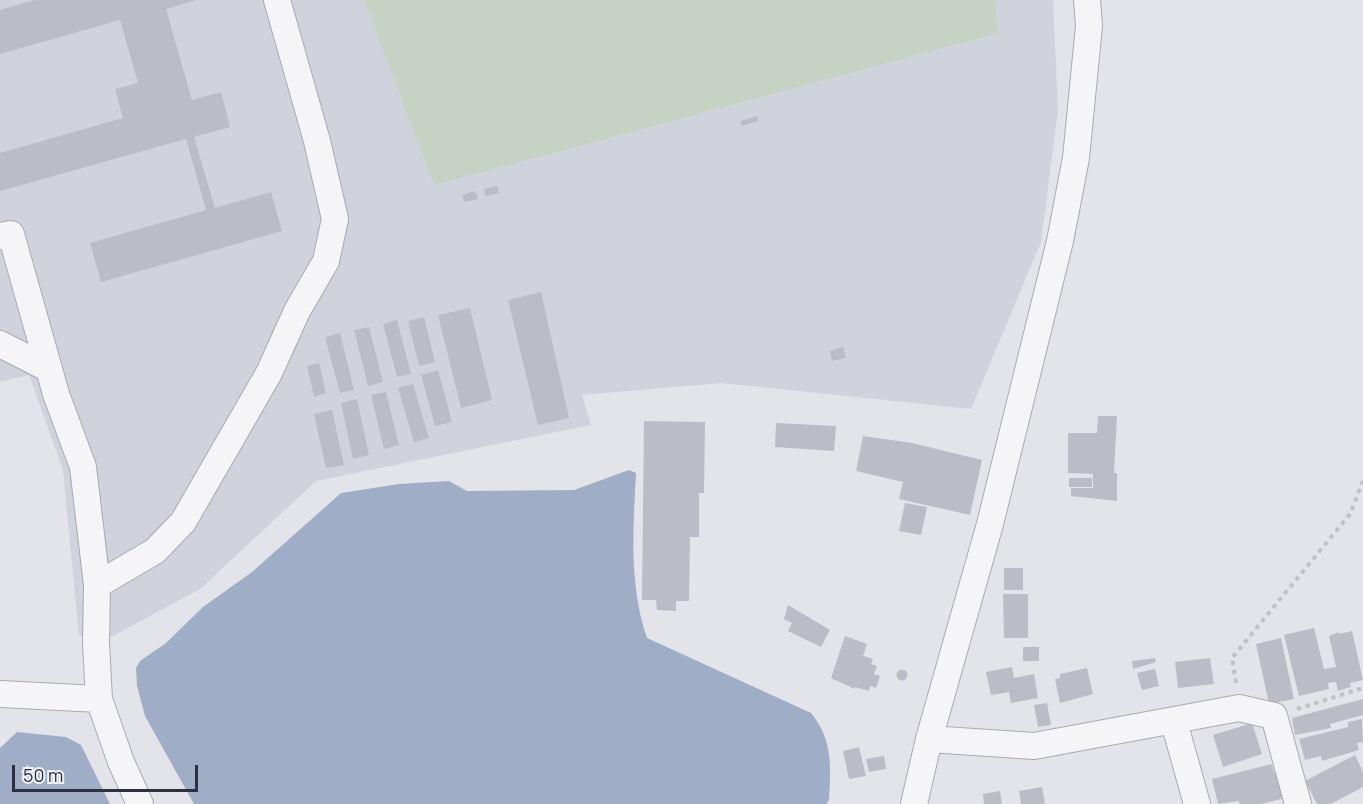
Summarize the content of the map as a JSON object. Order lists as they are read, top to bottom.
{
  "scale_bar": "50 m"
}
